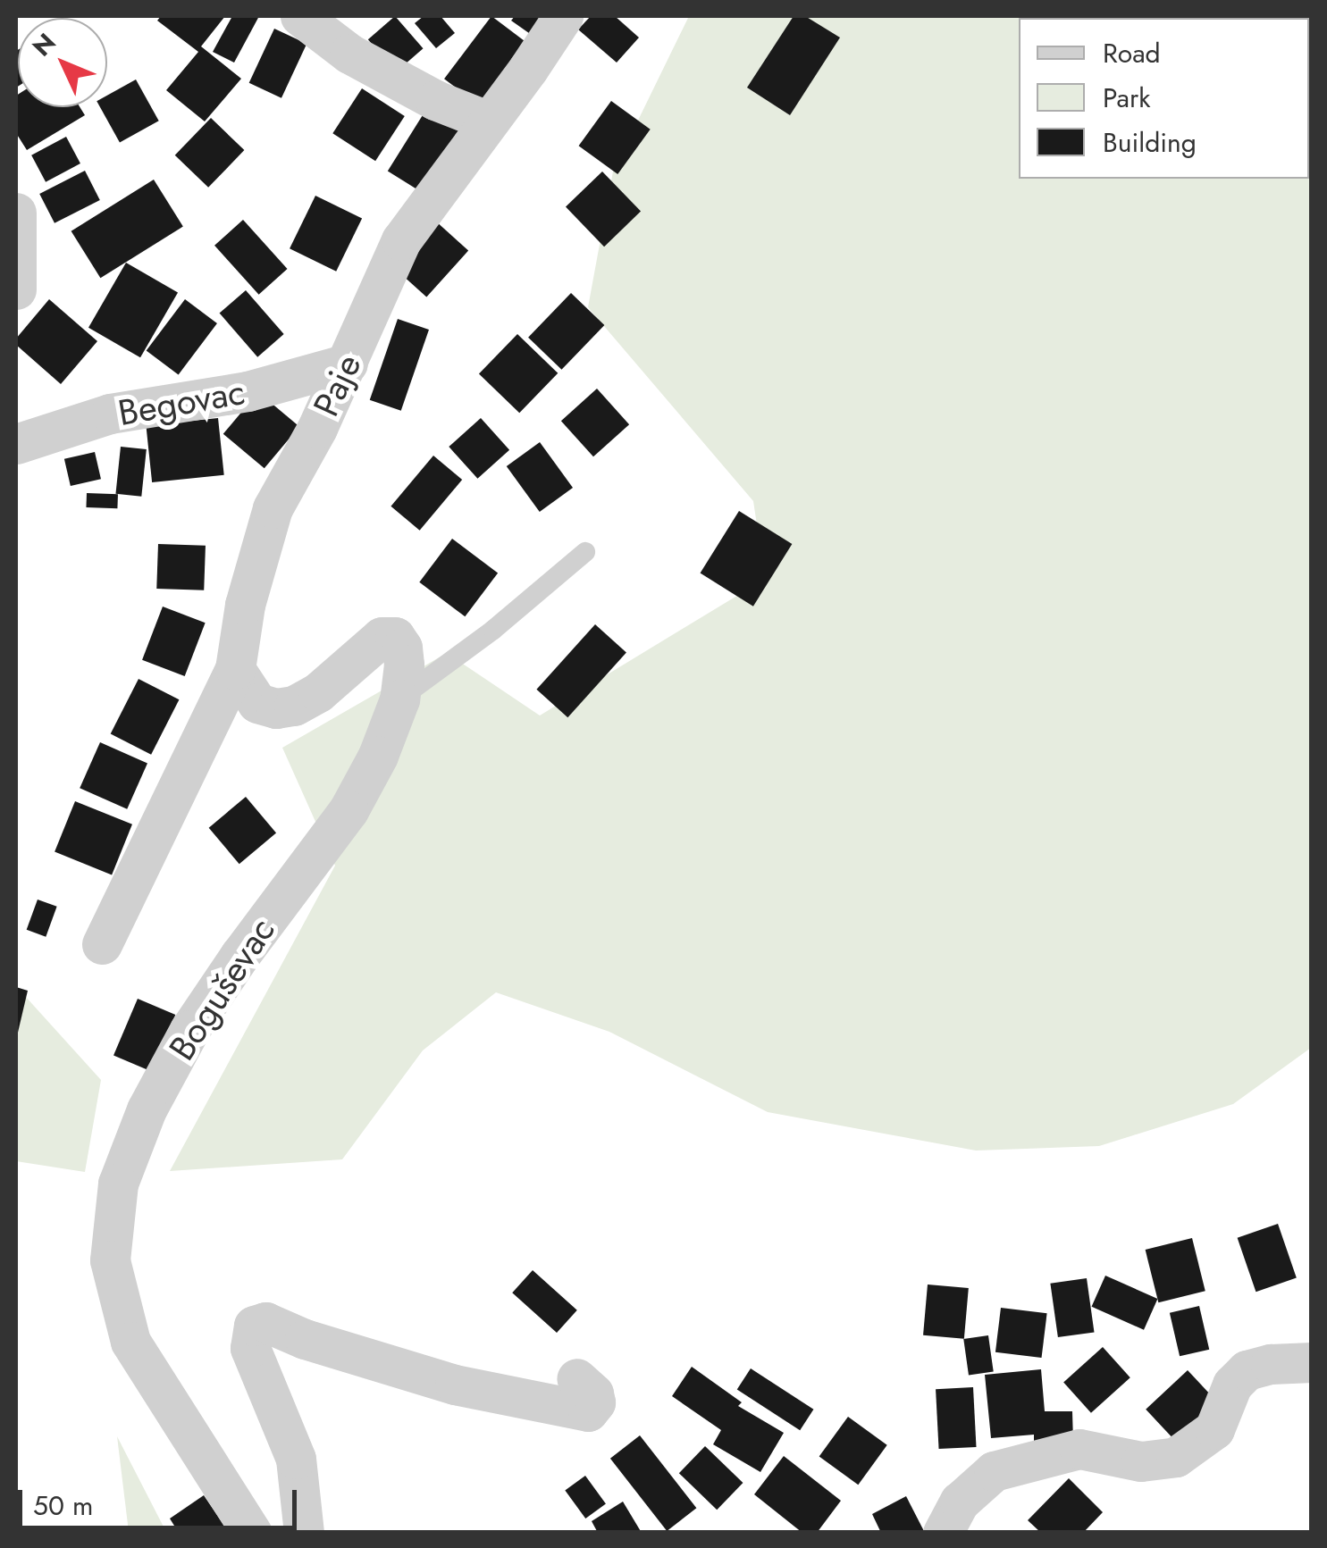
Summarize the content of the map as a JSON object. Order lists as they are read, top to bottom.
{
  "streets": {
    "street": ["Paje", "Begovac", "Boguševac"]
  },
  "crossings": [
    ["Paje", "Begovac"],
    ["Paje", "Boguševac"]
  ],
  "legend": ["Road", "Park", "Building"],
  "scale_bar": "50 m",
  "north": "top left"
}
